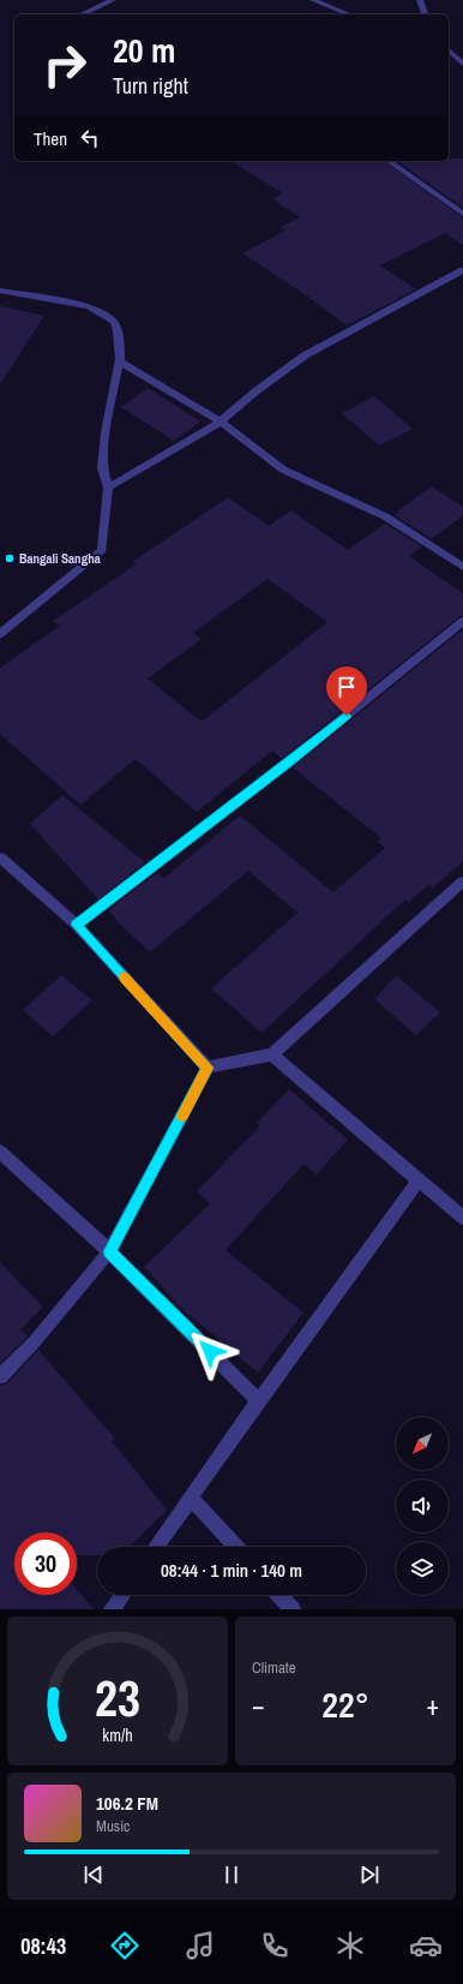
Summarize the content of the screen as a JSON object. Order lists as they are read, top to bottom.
{
  "places": ["Bangali Sangha"],
  "north": "bottom left",
  "page": {
    "turn": ["20 m", "Turn right"],
    "then": "Then",
    "limit": "30",
    "trip": "08:44 · 1 min · 140 m",
    "tile": "Climate",
    "heat": ["−", "22°", "+"],
    "song": ["106.2 FM", "Music"],
    "tabs": "08:43",
    "gauge": ["23", "km/h"]
  }
}
